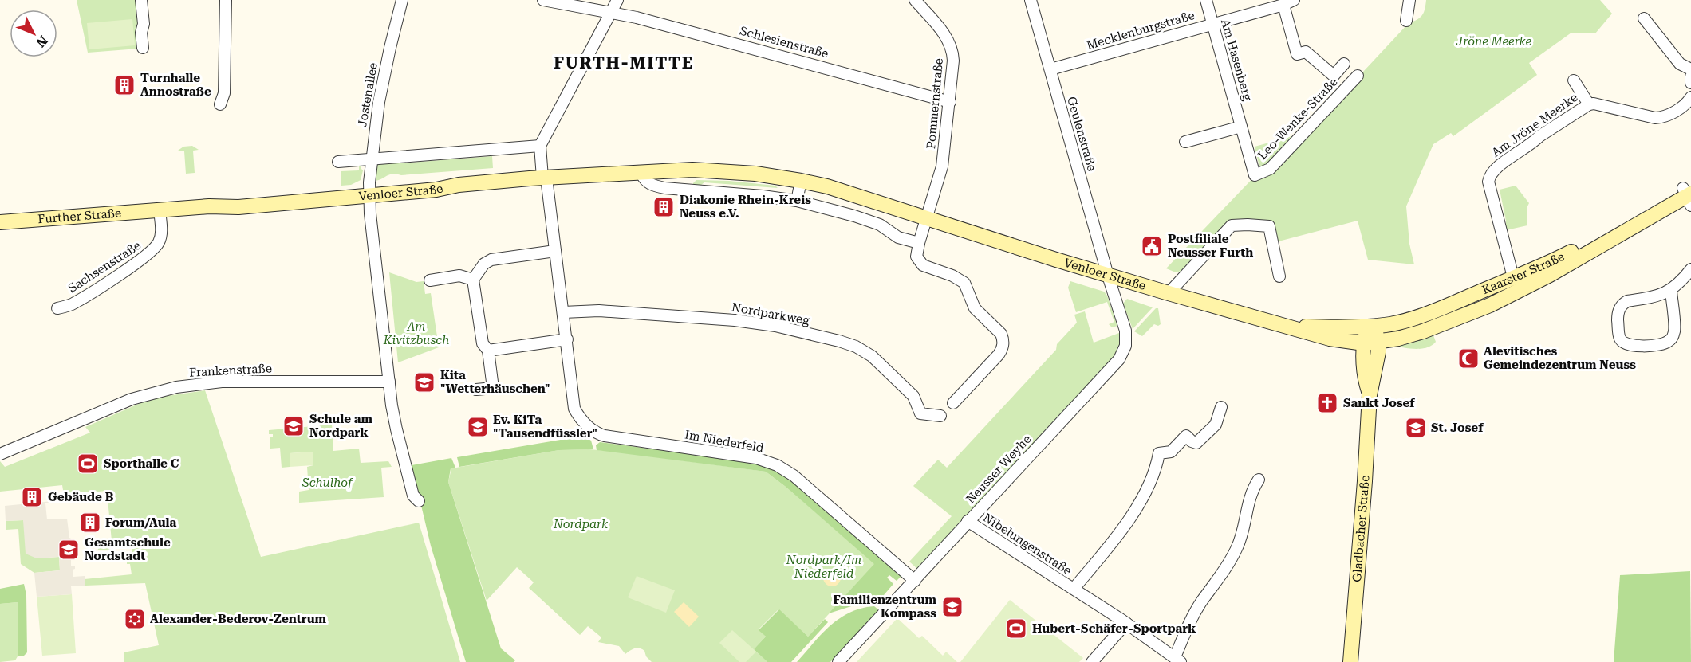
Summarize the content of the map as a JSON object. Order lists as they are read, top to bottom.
{
  "streets": {
    "main road": [
      "Venloer Straße",
      "Further Straße",
      "Kaarster Straße",
      "Gladbacher Straße"
    ],
    "street": [
      "Mecklenburgstraße",
      "Schlesienstraße",
      "Am Hasenberg",
      "Jostenallee",
      "Pommernstraße",
      "Leo-Wenke-Straße",
      "Am Jröne Meerke",
      "Geulenstraße",
      "Sachsenstraße",
      "Nordparkweg",
      "Frankenstraße",
      "Im Niederfeld",
      "Neusser Weyhe",
      "Nibelungenstraße"
    ]
  },
  "crossings": [
    ["Mecklenburgstraße", "Am Hasenberg"],
    ["Mecklenburgstraße", "Leo-Wenke-Straße"],
    ["Mecklenburgstraße", "Geulenstraße"],
    ["Schlesienstraße", "Pommernstraße"],
    ["Am Hasenberg", "Leo-Wenke-Straße"],
    ["Jostenallee", "Venloer Straße"],
    ["Pommernstraße", "Venloer Straße"],
    ["Am Jröne Meerke", "Kaarster Straße"],
    ["Geulenstraße", "Venloer Straße"],
    ["Geulenstraße", "Neusser Weyhe"],
    ["Venloer Straße", "Further Straße"],
    ["Venloer Straße", "Sachsenstraße"],
    ["Venloer Straße", "Kaarster Straße"],
    ["Venloer Straße", "Neusser Weyhe"],
    ["Venloer Straße", "Gladbacher Straße"],
    ["Further Straße", "Sachsenstraße"],
    ["Kaarster Straße", "Gladbacher Straße"],
    ["Im Niederfeld", "Neusser Weyhe"],
    ["Neusser Weyhe", "Nibelungenstraße"]
  ],
  "districts": ["FURTH-MITTE"],
  "parks": [
    "Jröne Meerke",
    "Am Kivitzbusch",
    "Schulhof",
    "Nordpark",
    "Nordpark/Im Niederfeld"
  ],
  "places": {
    "building": [
      "Turnhalle Annostraße",
      "Diakonie Rhein-Kreis Neuss e.V.",
      "Gebäude B",
      "Forum/Aula"
    ],
    "public building": ["Postfiliale Neusser Furth"],
    "mosque": ["Alevitisches Gemeindezentrum Neuss"],
    "school or university": [
      "Kita \"Wetterhäuschen\"",
      "Schule am Nordpark",
      "Ev. KiTa \"Tausendfüssler\"",
      "St. Josef",
      "Gesamtschule Nordstadt",
      "Familienzentrum Kompass"
    ],
    "church": ["Sankt Josef"],
    "sports": ["Sporthalle C", "Hubert-Schäfer-Sportpark"],
    "synagogue": ["Alexander-Bederov-Zentrum"]
  },
  "north": "bottom right"
}
